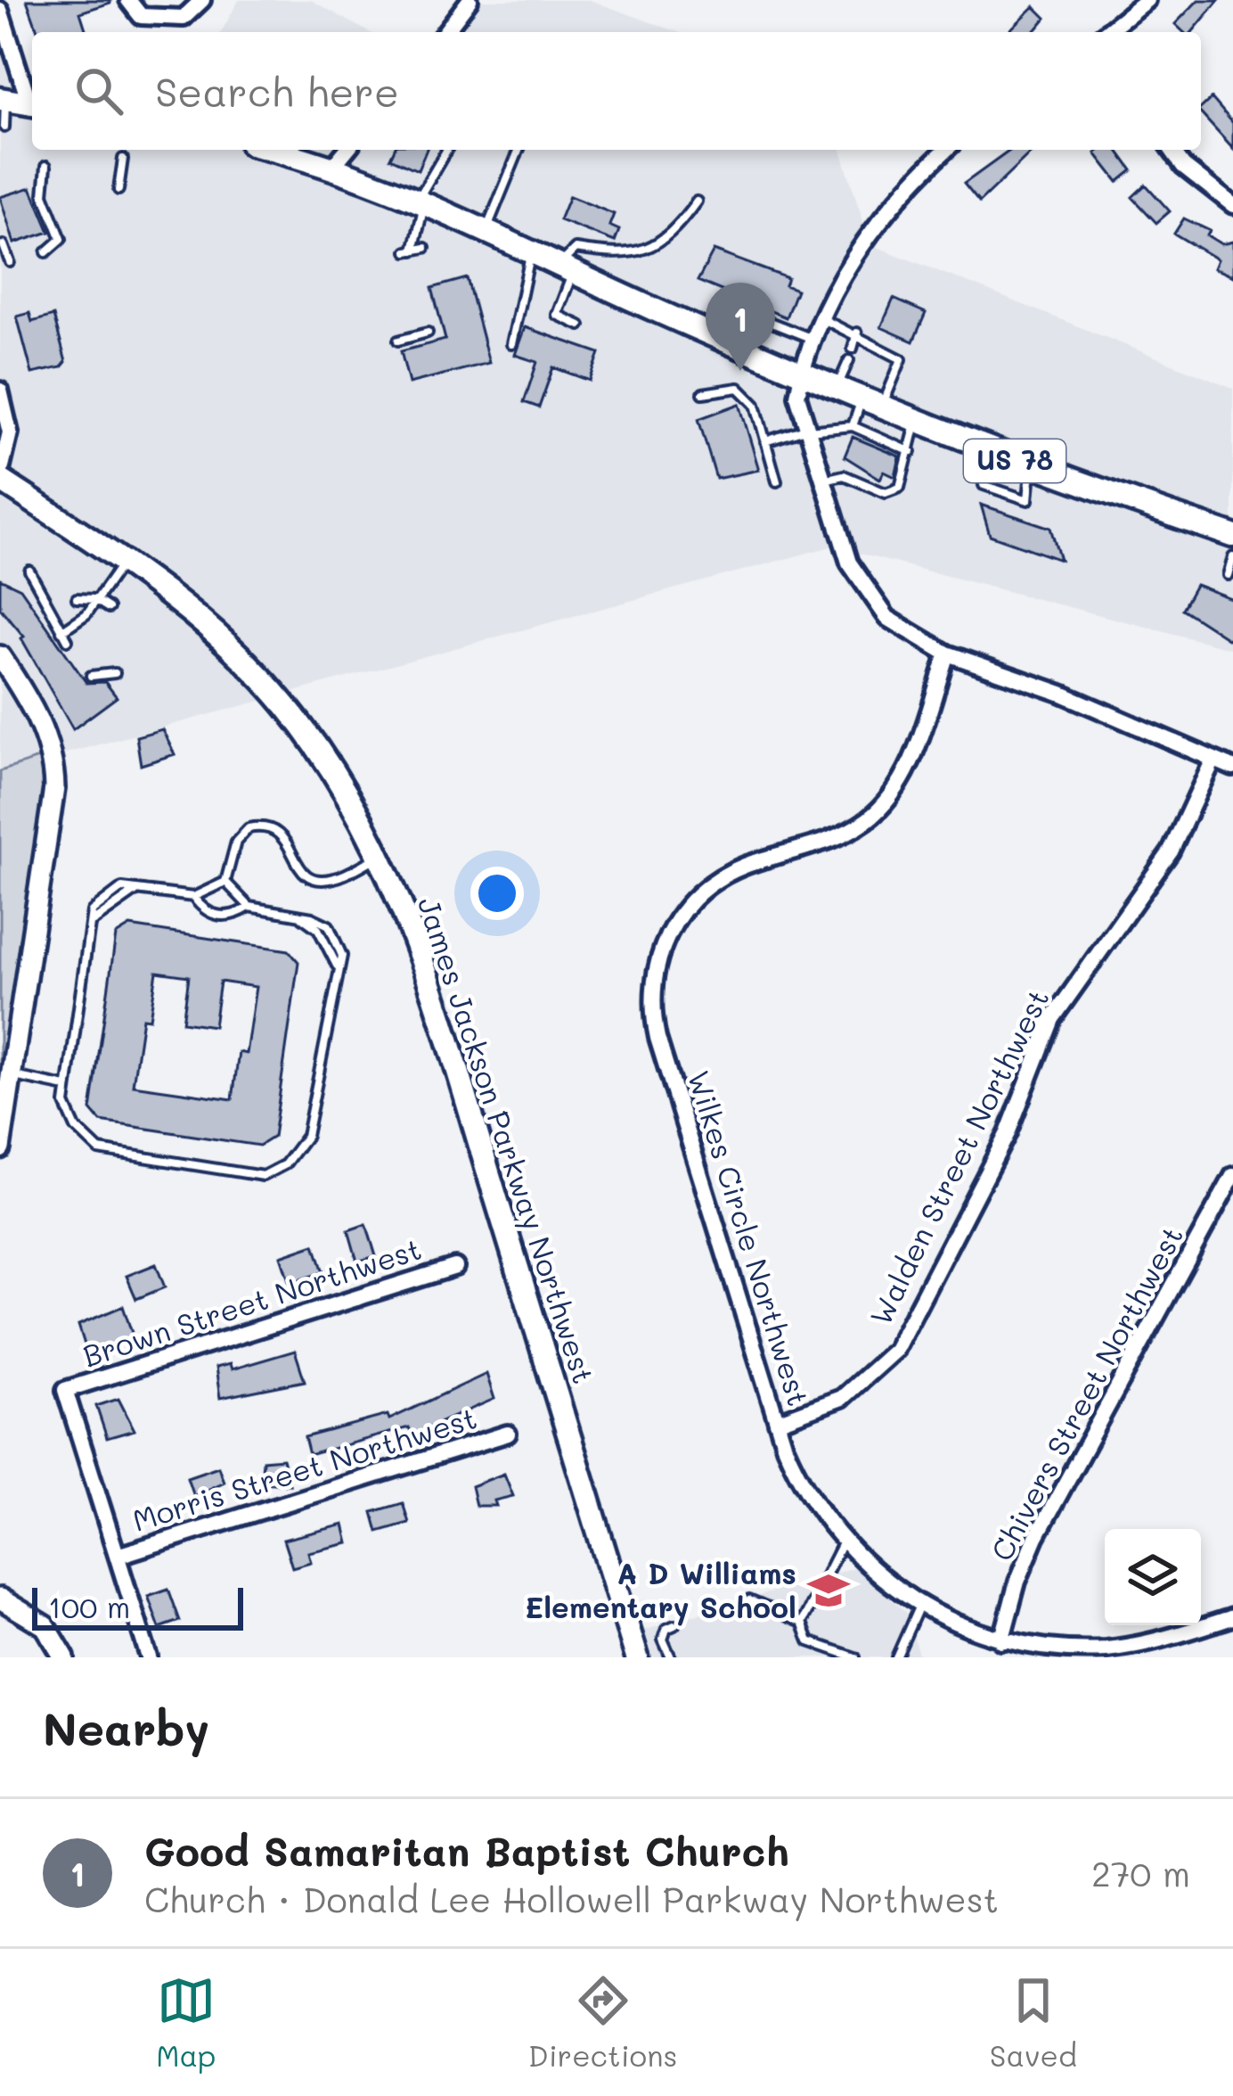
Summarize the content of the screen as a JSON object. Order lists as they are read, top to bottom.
{
  "streets": {
    "main road": ["US 78", "James Jackson Parkway Northwest"],
    "street": [
      "Walden Street Northwest",
      "Wilkes Circle Northwest",
      "Brown Street Northwest",
      "Chivers Street Northwest",
      "Morris Street Northwest"
    ]
  },
  "crossings": [
    ["Walden Street Northwest", "Wilkes Circle Northwest"],
    ["Wilkes Circle Northwest", "Chivers Street Northwest"],
    ["Brown Street Northwest", "Morris Street Northwest"]
  ],
  "places": {
    "school or university": ["A D Williams Elementary School"]
  },
  "scale_bar": "100 m",
  "page": {
    "search": "Search here",
    "pins": "1",
    "scale": "100 m",
    "heading": "Nearby",
    "list": [
      {
        "mark": "1",
        "name": "Good Samaritan Baptist Church",
        "note": "Church · Donald Lee Hollowell Parkway Northwest",
        "value": "270 m"
      }
    ],
    "nav": ["Map", "Directions", "Saved"]
  }
}
